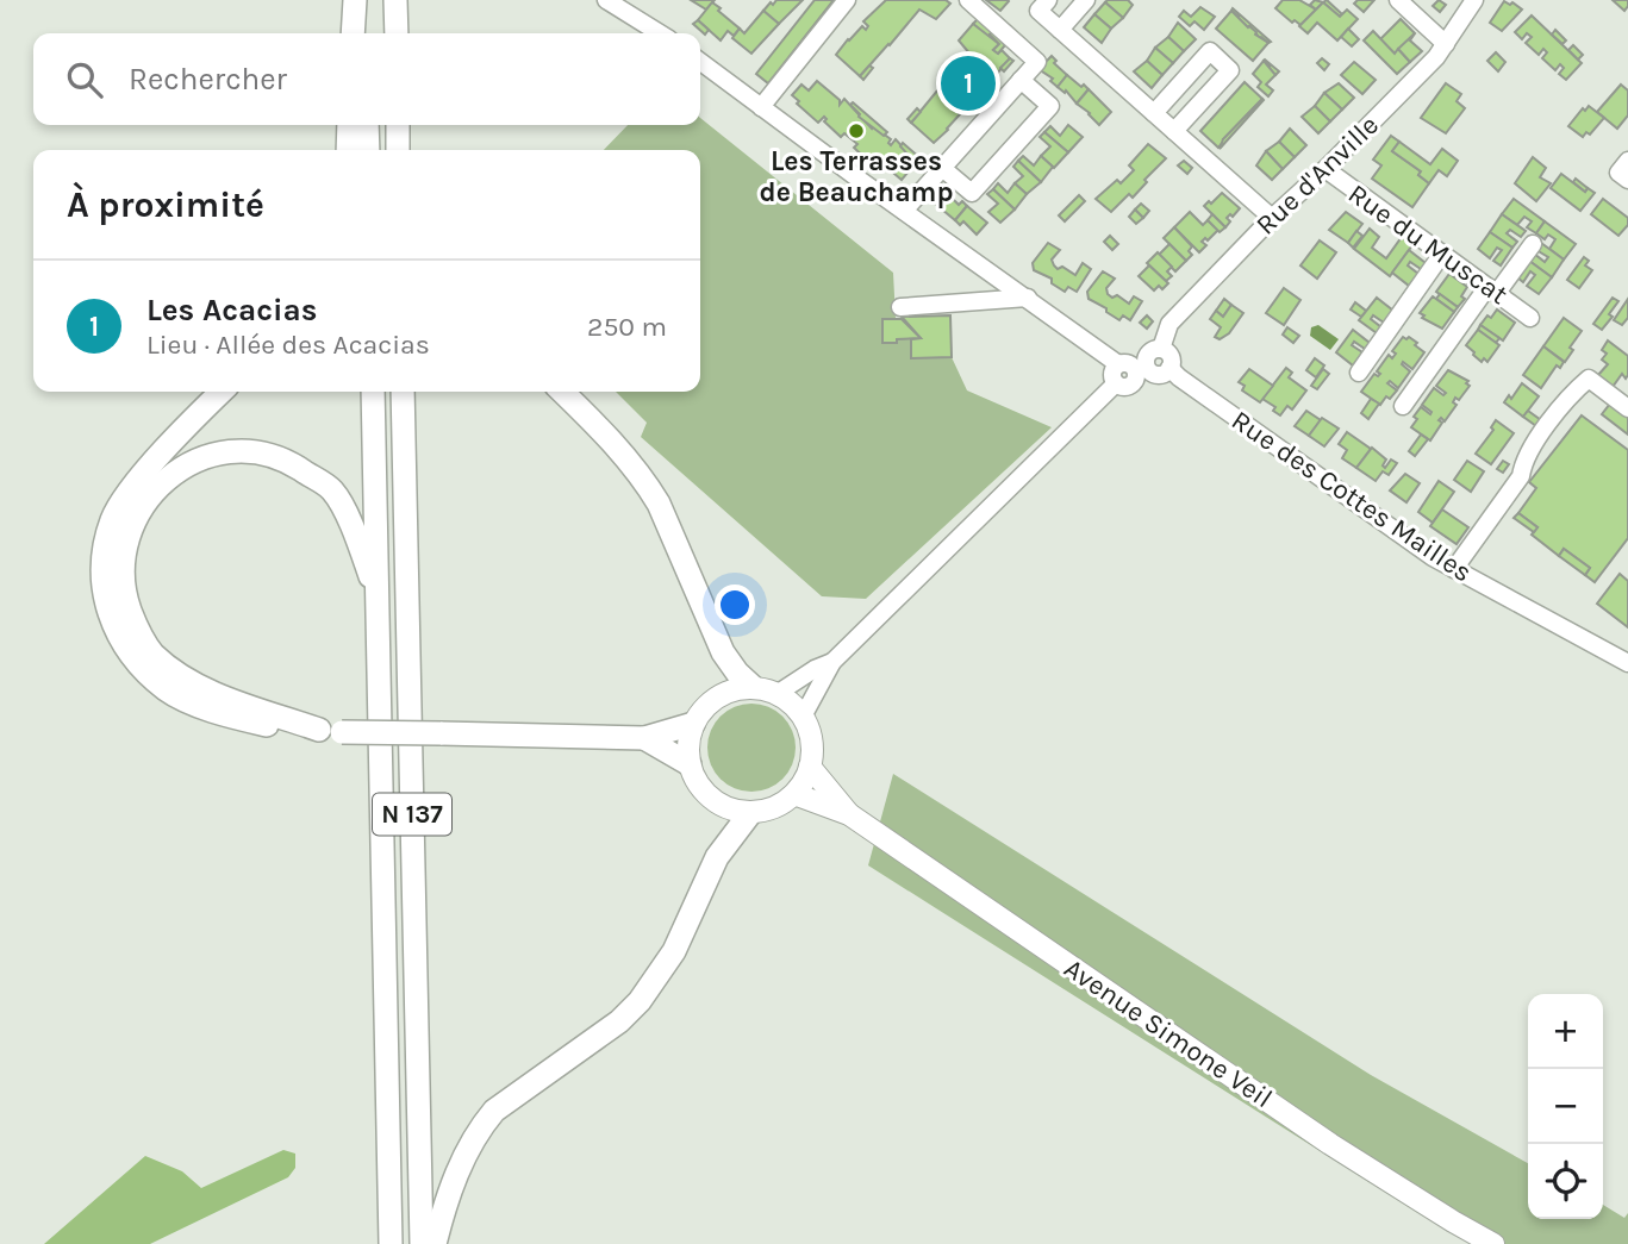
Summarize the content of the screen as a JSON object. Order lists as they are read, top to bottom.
{
  "streets": {
    "highway": ["N 137"],
    "main road": ["Avenue Simone Veil"],
    "street": ["Rue d'Anville", "Rue du Muscat", "Rue des Cottes Mailles"]
  },
  "crossings": [
    ["Rue d'Anville", "Rue du Muscat"],
    ["Rue d'Anville", "Rue des Cottes Mailles"]
  ],
  "places": ["Les Terrasses de Beauchamp"],
  "page": {
    "search": "Rechercher",
    "pins": "1",
    "heading": "À proximité",
    "list": [
      {
        "mark": "1",
        "name": "Les Acacias",
        "note": "Lieu · Allée des Acacias",
        "value": "250 m"
      }
    ],
    "map_buttons": ["+", "−"]
  }
}
